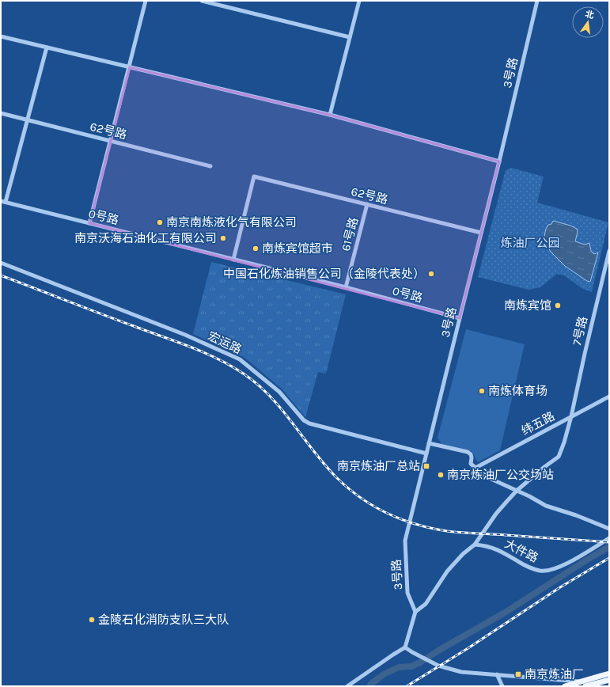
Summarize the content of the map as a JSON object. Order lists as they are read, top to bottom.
{
  "streets": {
    "street": [
      "3号路",
      "62号路",
      "0号路",
      "61号路",
      "7号路",
      "宏运路",
      "纬五路",
      "大件路"
    ]
  },
  "crossings": [
    ["3号路", "62号路"],
    ["3号路", "0号路"],
    ["3号路", "7号路"],
    ["3号路", "宏运路"],
    ["62号路", "0号路"],
    ["62号路", "61号路"],
    ["0号路", "61号路"],
    ["7号路", "纬五路"],
    ["7号路", "大件路"]
  ],
  "parks": ["炼油厂公园"],
  "places": {
    "other": [
      "南京南炼液化气有限公司",
      "南京沃海石油化工有限公司",
      "南炼宾馆超市",
      "中国石化炼油销售公司（金陵代表处）",
      "南炼宾馆",
      "南炼体育场",
      "南京炼油厂公交场站",
      "金陵石化消防支队三大队"
    ],
    "transit": ["南京炼油厂总站", "南京炼油厂"]
  },
  "north": "top"
}
